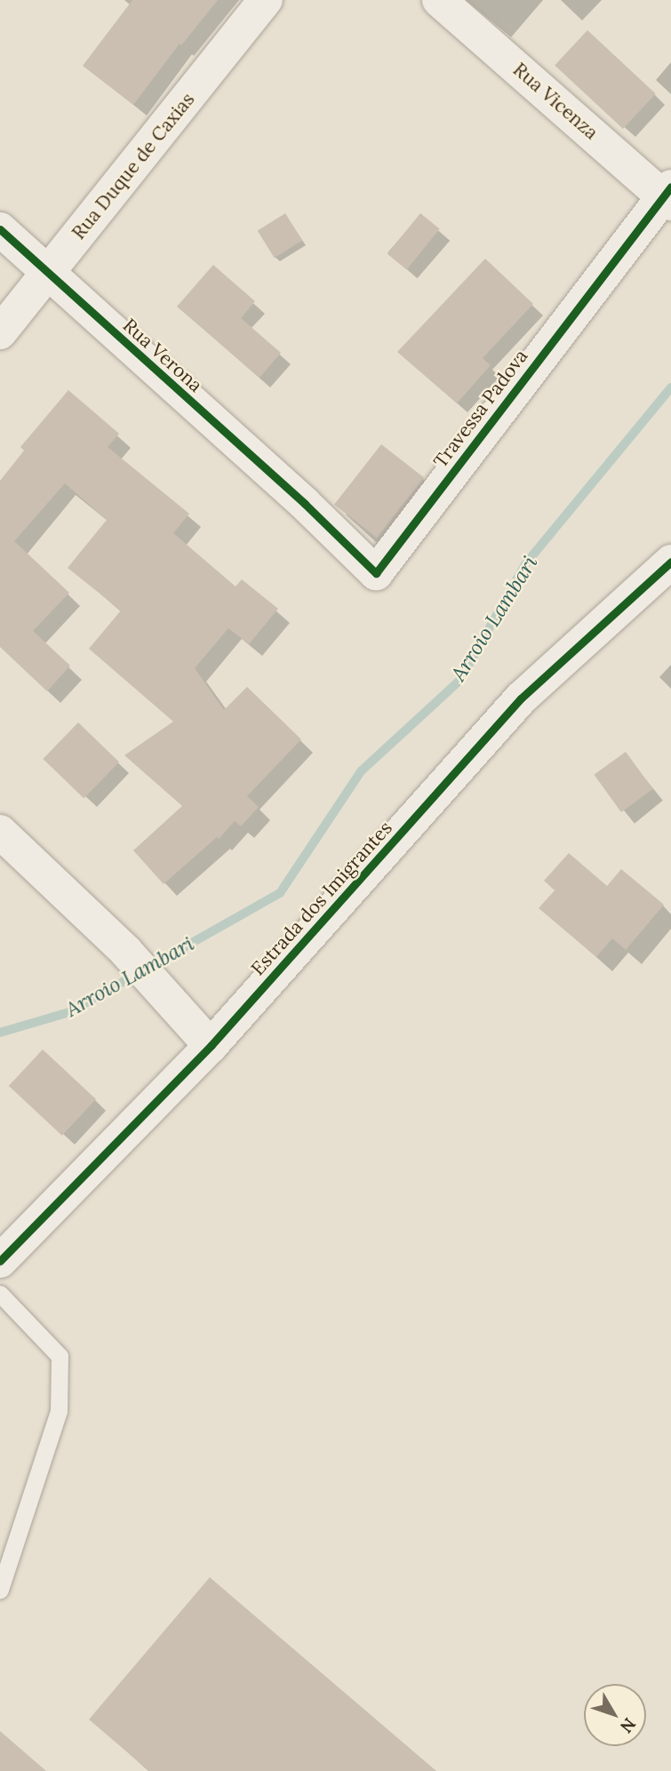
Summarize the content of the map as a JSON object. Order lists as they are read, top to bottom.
{
  "streets": {
    "street": [
      "Rua Vicenza",
      "Rua Duque de Caxias",
      "Rua Verona",
      "Travessa Padova",
      "Estrada dos Imigrantes"
    ]
  },
  "crossings": [
    ["Rua Vicenza", "Travessa Padova"],
    ["Rua Duque de Caxias", "Rua Verona"],
    ["Rua Verona", "Travessa Padova"]
  ],
  "water": ["Arroio Lambari"],
  "north": "bottom right"
}
